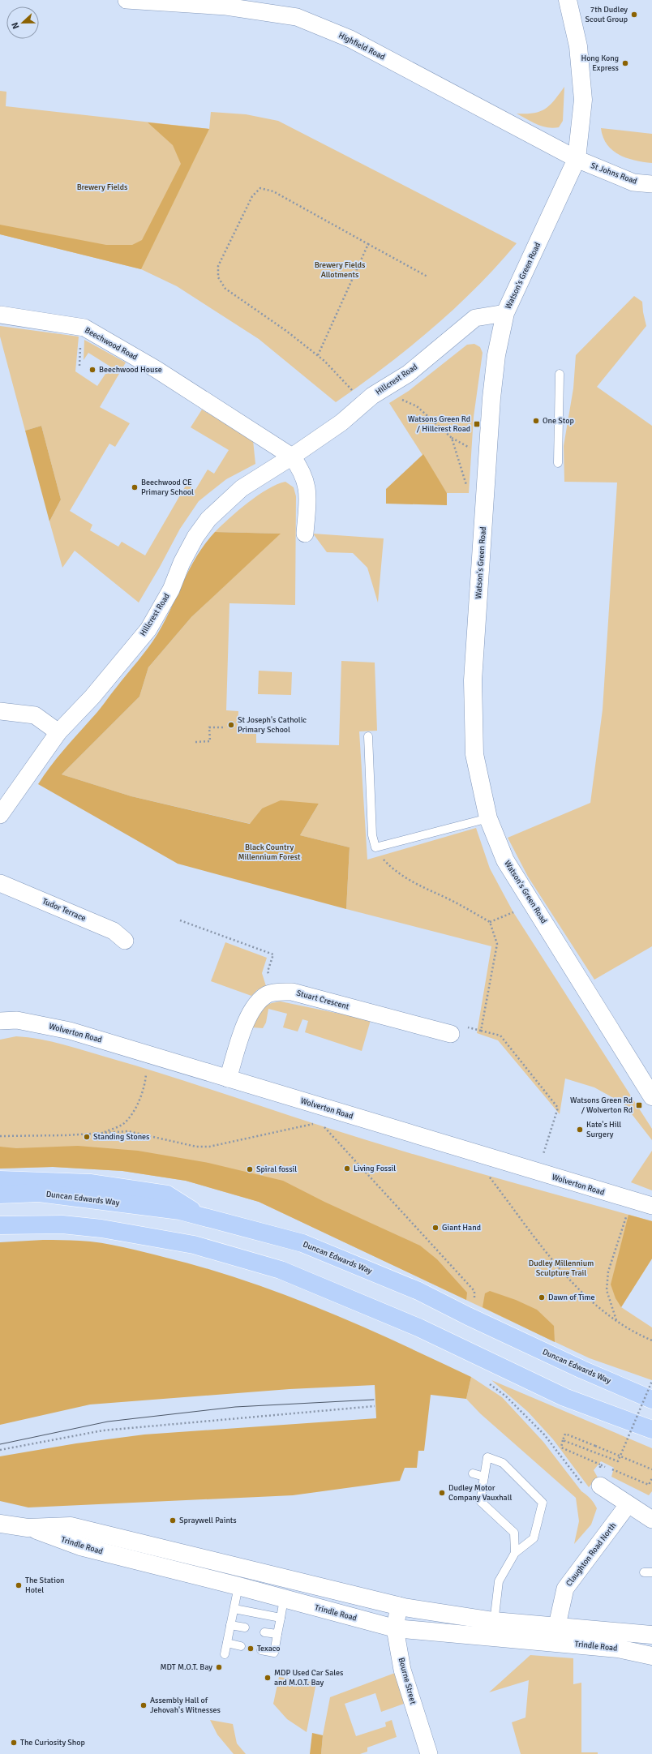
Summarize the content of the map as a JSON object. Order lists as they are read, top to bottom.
{
  "streets": {
    "highway": ["Duncan Edwards Way"],
    "main road": ["Watson's Green Road", "Trindle Road"],
    "street": [
      "Highfield Road",
      "St Johns Road",
      "Beechwood Road",
      "Hillcrest Road",
      "Tudor Terrace",
      "Stuart Crescent",
      "Wolverton Road",
      "Claughton Road North",
      "Bourne Street"
    ]
  },
  "crossings": [
    ["Highfield Road", "St Johns Road"],
    ["Highfield Road", "Watson's Green Road"],
    ["St Johns Road", "Watson's Green Road"],
    ["Watson's Green Road", "Hillcrest Road"],
    ["Beechwood Road", "Hillcrest Road"],
    ["Stuart Crescent", "Wolverton Road"],
    ["Trindle Road", "Claughton Road North"],
    ["Trindle Road", "Bourne Street"]
  ],
  "parks": [
    "Brewery Fields",
    "Brewery Fields Allotments",
    "Black Country Millennium Forest",
    "Dudley Millennium Sculpture Trail"
  ],
  "places": {
    "other": [
      "7th Dudley Scout Group",
      "Hong Kong Express",
      "Beechwood House",
      "One Stop",
      "Beechwood CE Primary School",
      "St Joseph's Catholic Primary School",
      "Kate's Hill Surgery",
      "Standing Stones",
      "Living Fossil",
      "Spiral fossil",
      "Giant Hand",
      "Dawn of Time",
      "Dudley Motor Company Vauxhall",
      "Spraywell Paints",
      "The Station Hotel",
      "Texaco",
      "MDT M.O.T. Bay",
      "MDP Used Car Sales and M.O.T. Bay",
      "Assembly Hall of Jehovah's Witnesses",
      "The Curiosity Shop"
    ],
    "transit": ["Watsons Green Rd / Hillcrest Road", "Watsons Green Rd / Wolverton Rd"]
  },
  "north": "left"
}
